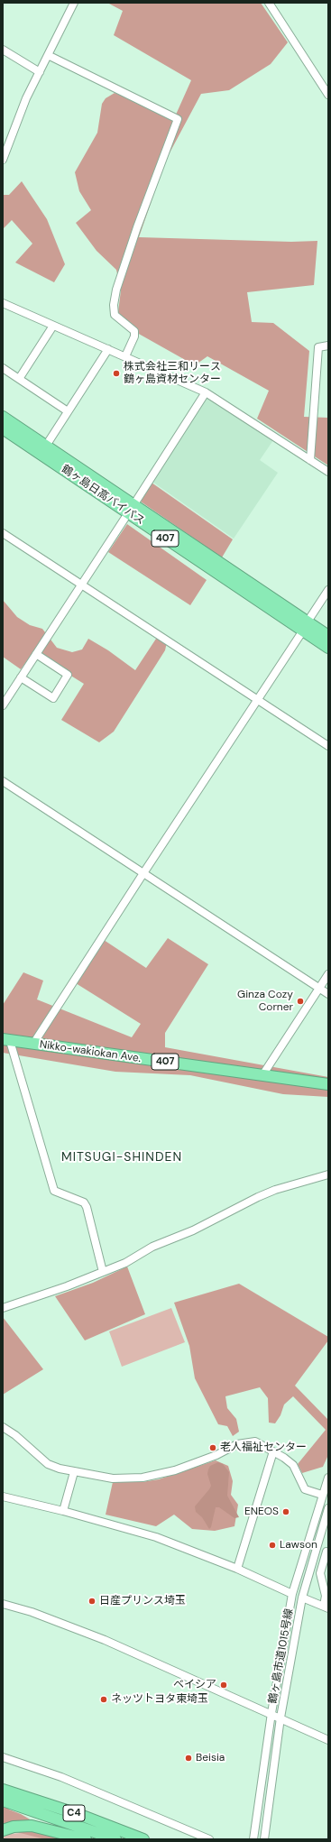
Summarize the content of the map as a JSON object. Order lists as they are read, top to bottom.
{
  "streets": {
    "highway": [
      "鶴ヶ島日高バイパス",
      "407",
      "Nikko-wakiokan Ave.",
      "C4"
    ],
    "street": ["鶴ヶ島市道1015号線"]
  },
  "districts": ["MITSUGI-SHINDEN"],
  "places": [
    "株式会社三和リース 鶴ヶ島資材センター",
    "Ginza Cozy Corner",
    "老人福祉センター",
    "ENEOS",
    "Lawson",
    "日産プリンス埼玉",
    "ベイシア",
    "ネッツトヨタ東埼玉",
    "Beisia"
  ]
}
